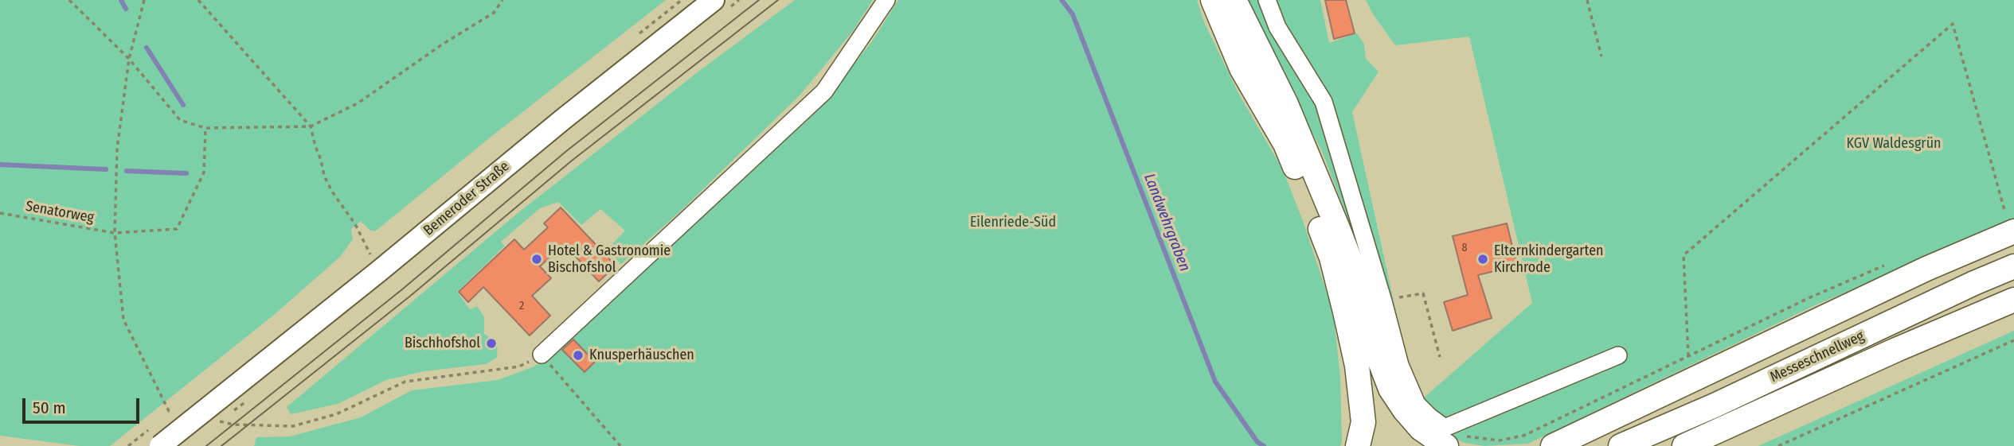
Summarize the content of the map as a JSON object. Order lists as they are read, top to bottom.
{
  "streets": {
    "highway": ["Messeschnellweg"],
    "main road": ["Bemeroder Straße"],
    "path": ["Senatorweg"]
  },
  "water": ["Landwehrgraben"],
  "parks": ["KGV Waldesgrün", "Eilenriede-Süd"],
  "places": [
    "Hotel & Gastronomie Bischofshol",
    "Elternkindergarten Kirchrode",
    "Bischhofshol",
    "Knusperhäuschen"
  ],
  "house_numbers": ["8", "2"],
  "scale_bar": "50 m"
}
